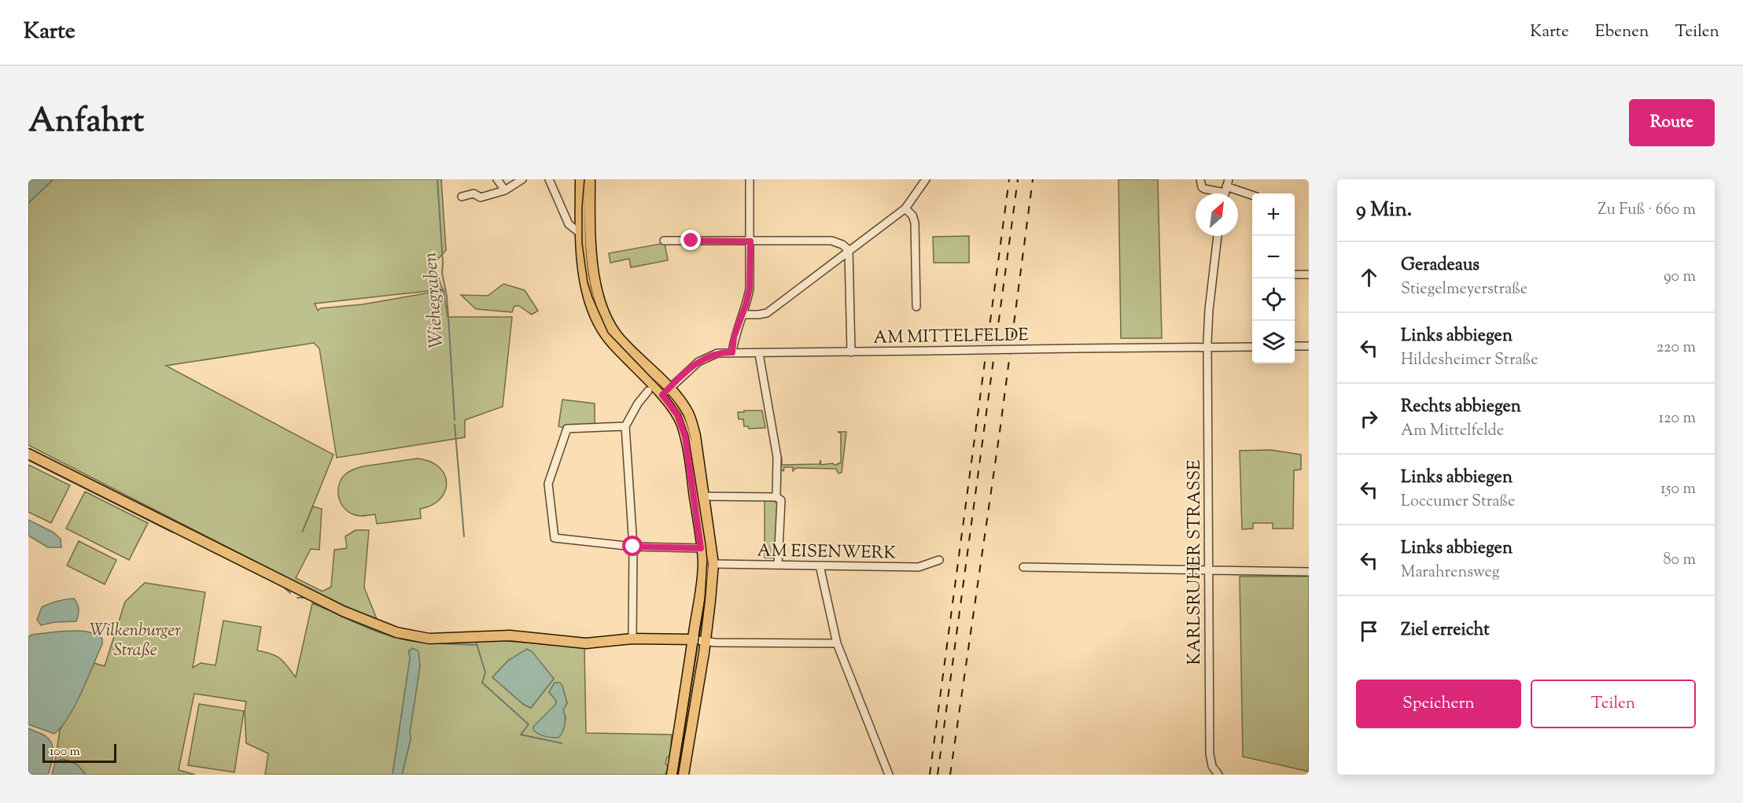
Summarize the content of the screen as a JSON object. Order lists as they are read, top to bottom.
{
  "streets": {
    "street": ["AM MITTELFELDE", "AM EISENWERK", "KARLSRUHER STRASSE"]
  },
  "crossings": [
    ["AM MITTELFELDE", "KARLSRUHER STRASSE"]
  ],
  "water": ["Wiehegraben"],
  "parks": ["Wilkenburger Straße"],
  "scale_bar": "100 m",
  "north": "top right",
  "page": {
    "header": "Karte",
    "nav": ["Karte", "Ebenen", "Teilen"],
    "title": "Anfahrt",
    "buttons": [
      "Route",
      ["Speichern", "Teilen"]
    ],
    "heading": ["9 Min.", "Zu Fuß · 660 m"],
    "map_buttons": ["+", "−"],
    "list": [
      ["Geradeaus", "Stiegelmeyerstraße", "90 m"],
      ["Links abbiegen", "Hildesheimer Straße", "220 m"],
      ["Rechts abbiegen", "Am Mittelfelde", "120 m"],
      ["Links abbiegen", "Loccumer Straße", "150 m"],
      ["Links abbiegen", "Marahrensweg", "80 m"],
      "Ziel erreicht"
    ],
    "scale": "100 m"
  }
}
